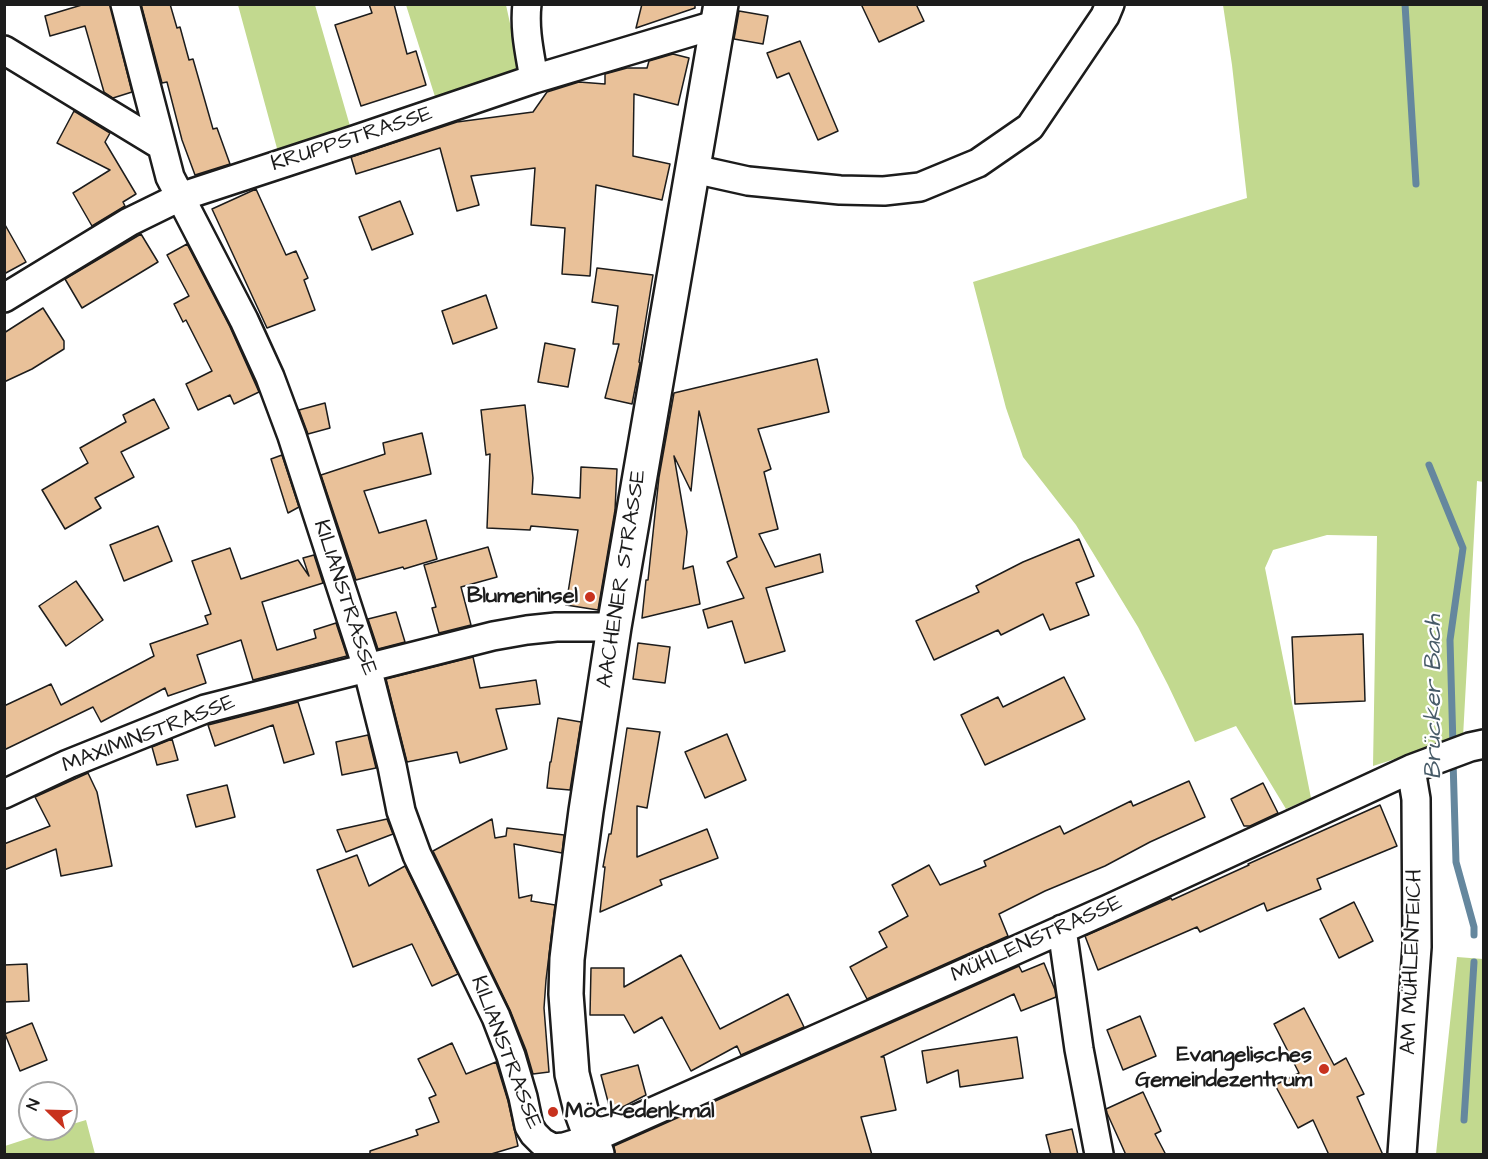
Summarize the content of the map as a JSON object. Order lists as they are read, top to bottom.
{
  "streets": {
    "main road": ["AACHENER STRASSE"],
    "street": [
      "KRUPPSTRASSE",
      "KILIANSTRASSE",
      "MAXIMINSTRASSE",
      "MÜHLENSTRASSE",
      "AM MÜHLENTEICH"
    ]
  },
  "crossings": [
    ["KRUPPSTRASSE", "AACHENER STRASSE"],
    ["KRUPPSTRASSE", "KILIANSTRASSE"],
    ["AACHENER STRASSE", "KILIANSTRASSE"],
    ["AACHENER STRASSE", "MAXIMINSTRASSE"],
    ["AACHENER STRASSE", "MÜHLENSTRASSE"],
    ["KILIANSTRASSE", "MAXIMINSTRASSE"],
    ["KILIANSTRASSE", "MÜHLENSTRASSE"],
    ["MÜHLENSTRASSE", "AM MÜHLENTEICH"]
  ],
  "water": ["Brücker Bach"],
  "places": ["Blumeninsel", "Evangelisches Gemeindezentrum", "Möckedenkmal"],
  "north": "top left"
}
